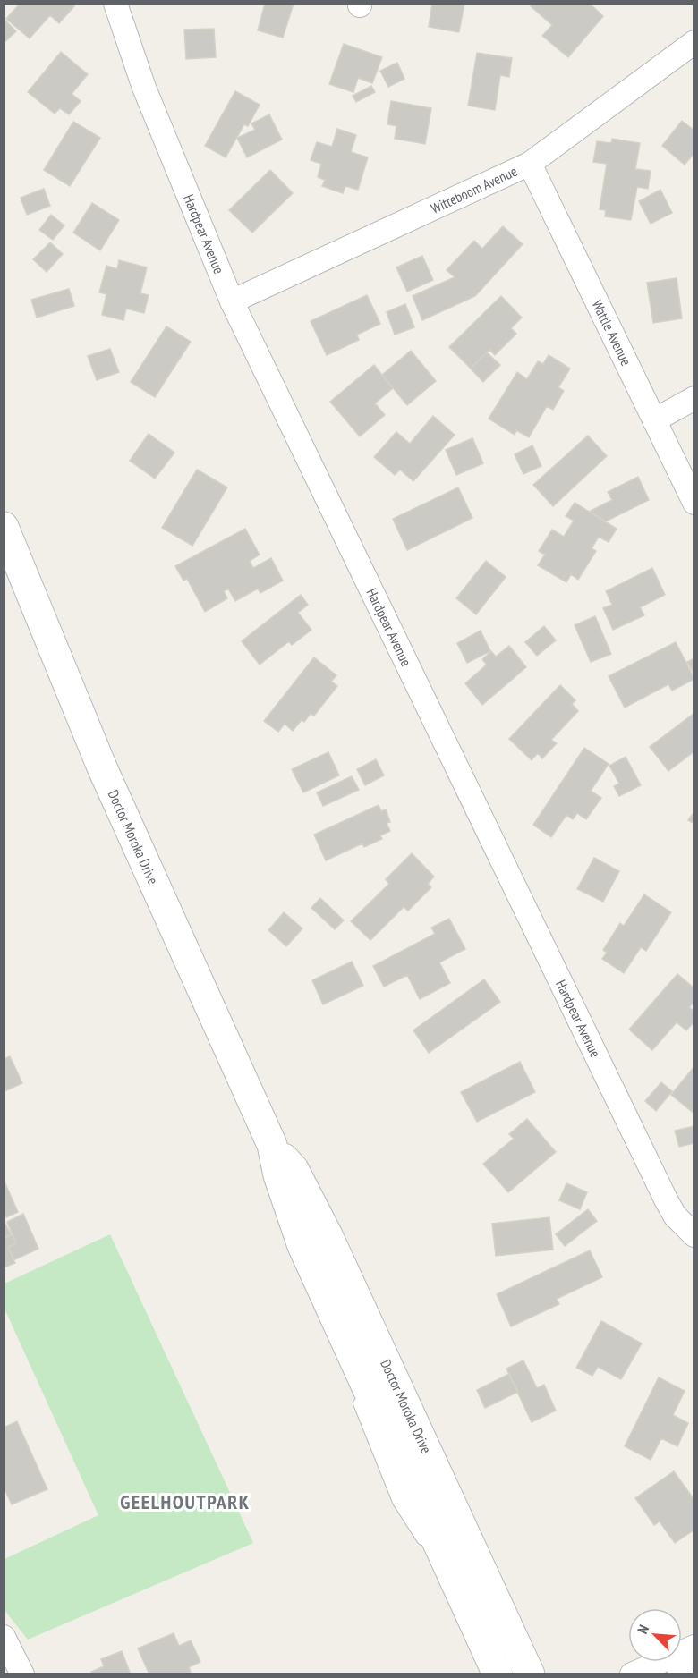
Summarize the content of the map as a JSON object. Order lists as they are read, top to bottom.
{
  "streets": {
    "main road": ["Doctor Moroka Drive"],
    "street": ["Witteboom Avenue", "Hardpear Avenue", "Wattle Avenue"]
  },
  "crossings": [
    ["Witteboom Avenue", "Hardpear Avenue"],
    ["Witteboom Avenue", "Wattle Avenue"]
  ],
  "districts": ["GEELHOUTPARK"],
  "north": "top left"
}
